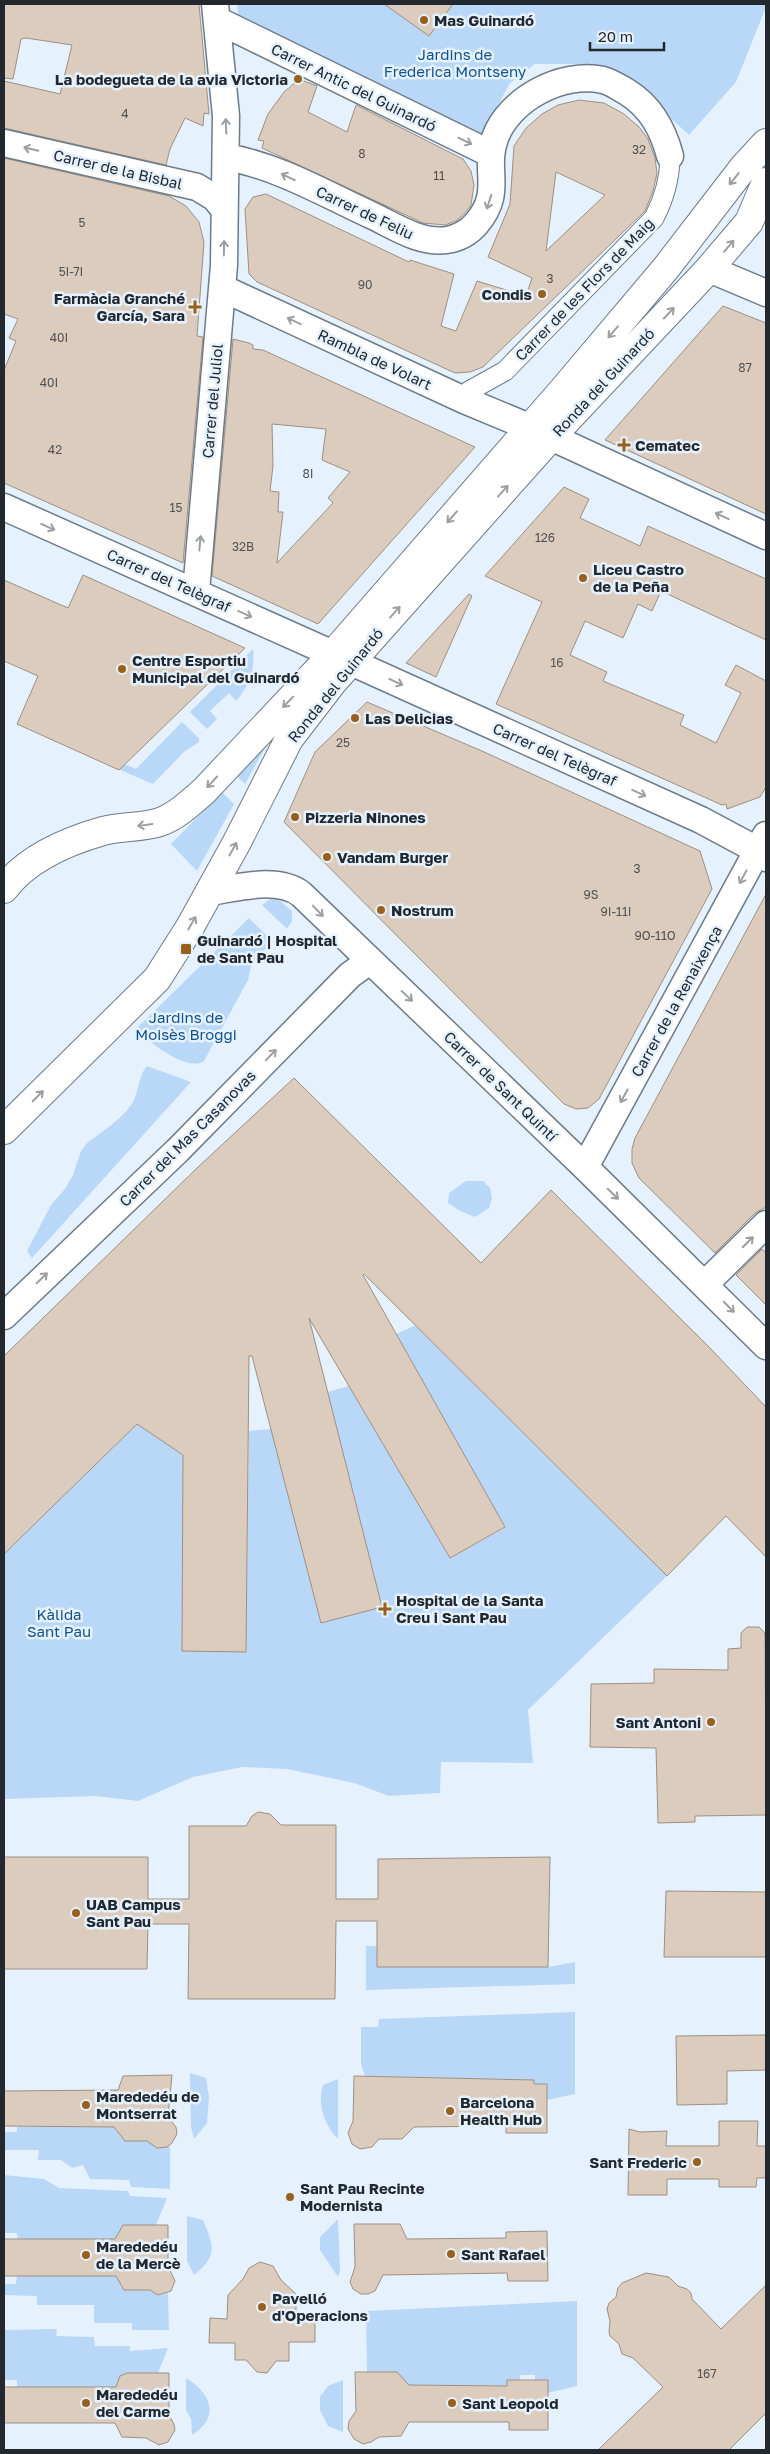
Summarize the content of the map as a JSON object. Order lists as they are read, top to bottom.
{
  "streets": {
    "main road": ["Ronda del Guinardó"],
    "street": [
      "Carrer Antic del Guinardó",
      "Carrer de la Bisbal",
      "Carrer de Feliu",
      "Carrer de les Flors de Maig",
      "Rambla de Volart",
      "Carrer del Juliol",
      "Carrer del Telègraf",
      "Carrer de la Renaixença",
      "Carrer de Sant Quintí",
      "Carrer del Mas Casanovas"
    ]
  },
  "crossings": [
    ["Carrer Antic del Guinardó", "Carrer de Feliu"],
    ["Carrer Antic del Guinardó", "Carrer del Juliol"],
    ["Carrer de la Bisbal", "Carrer del Juliol"],
    ["Carrer de Feliu", "Carrer de les Flors de Maig"],
    ["Carrer de Feliu", "Carrer del Juliol"],
    ["Carrer de les Flors de Maig", "Rambla de Volart"],
    ["Rambla de Volart", "Ronda del Guinardó"],
    ["Rambla de Volart", "Carrer del Juliol"],
    ["Ronda del Guinardó", "Carrer del Telègraf"],
    ["Ronda del Guinardó", "Carrer de Sant Quintí"],
    ["Carrer del Juliol", "Carrer del Telègraf"],
    ["Carrer del Telègraf", "Carrer de la Renaixença"],
    ["Carrer de la Renaixença", "Carrer de Sant Quintí"],
    ["Carrer de Sant Quintí", "Carrer del Mas Casanovas"]
  ],
  "one_way": [
    "Carrer Antic del Guinardó",
    "Carrer de la Bisbal",
    "Rambla de Volart",
    "Carrer del Juliol",
    "Carrer del Telègraf",
    "Carrer de la Renaixença",
    "Carrer de Sant Quintí",
    "Carrer del Mas Casanovas"
  ],
  "parks": ["Jardins de Frederica Montseny", "Jardins de Moisès Broggi", "Kàlida Sant Pau"],
  "places": {
    "other": [
      "Mas Guinardó",
      "La bodegueta de la avia Victoria",
      "Condis",
      "Liceu Castro de la Peña",
      "Centre Esportiu Municipal del Guinardó",
      "Las Delicias",
      "Pizzeria Ninones",
      "Vandam Burger",
      "Nostrum",
      "Sant Antoni",
      "UAB Campus Sant Pau",
      "Marededéu de Montserrat",
      "Barcelona Health Hub",
      "Sant Frederic",
      "Sant Pau Recinte Modernista",
      "Sant Rafael",
      "Marededéu de la Mercè",
      "Pavelló d'Operacions",
      "Marededéu del Carme",
      "Sant Leopold"
    ],
    "health": ["Farmàcia Granché García, Sara", "Cematec", "Hospital de la Santa Creu i Sant Pau"],
    "transit": ["Guinardó | Hospital de Sant Pau"]
  },
  "house_numbers": [
    "4",
    "32",
    "8",
    "11",
    "5",
    "5I-7I",
    "3",
    "90",
    "40I",
    "87",
    "40I",
    "42",
    "8I",
    "15",
    "126",
    "32B",
    "16",
    "25",
    "3",
    "9S",
    "9I-11I",
    "9O-11O",
    "167"
  ],
  "scale_bar": "20 m"
}
